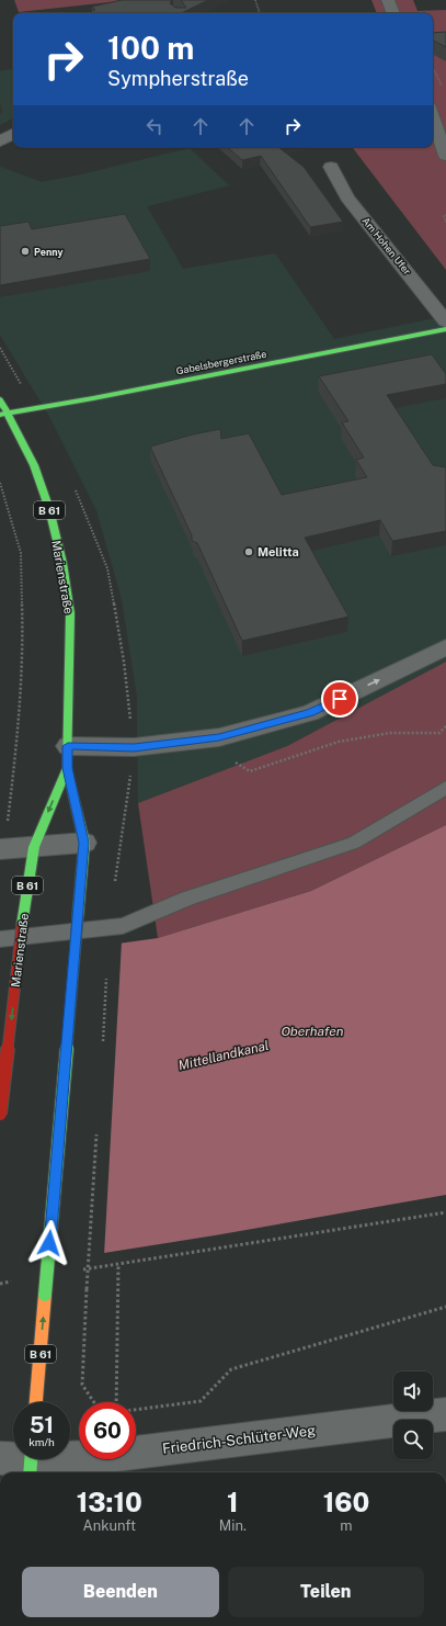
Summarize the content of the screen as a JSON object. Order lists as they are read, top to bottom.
{
  "streets": {
    "main road": ["Gabelsbergerstraße", "B 61", "Marienstraße"],
    "street": ["Am Hohen Ufer", "Friedrich-Schlüter-Weg"]
  },
  "crossings": [
    ["Gabelsbergerstraße", "Marienstraße"]
  ],
  "water": ["Oberhafen", "Mittellandkanal"],
  "places": ["Penny", "Melitta"],
  "page": {
    "turn": ["100 m", "Sympherstraße"],
    "speed": "51 km/h",
    "limit": "60",
    "eta": [
      "13:10",
      "Ankunft",
      "1",
      "Min.",
      "160",
      "m"
    ],
    "buttons": ["Beenden", "Teilen"]
  }
}
